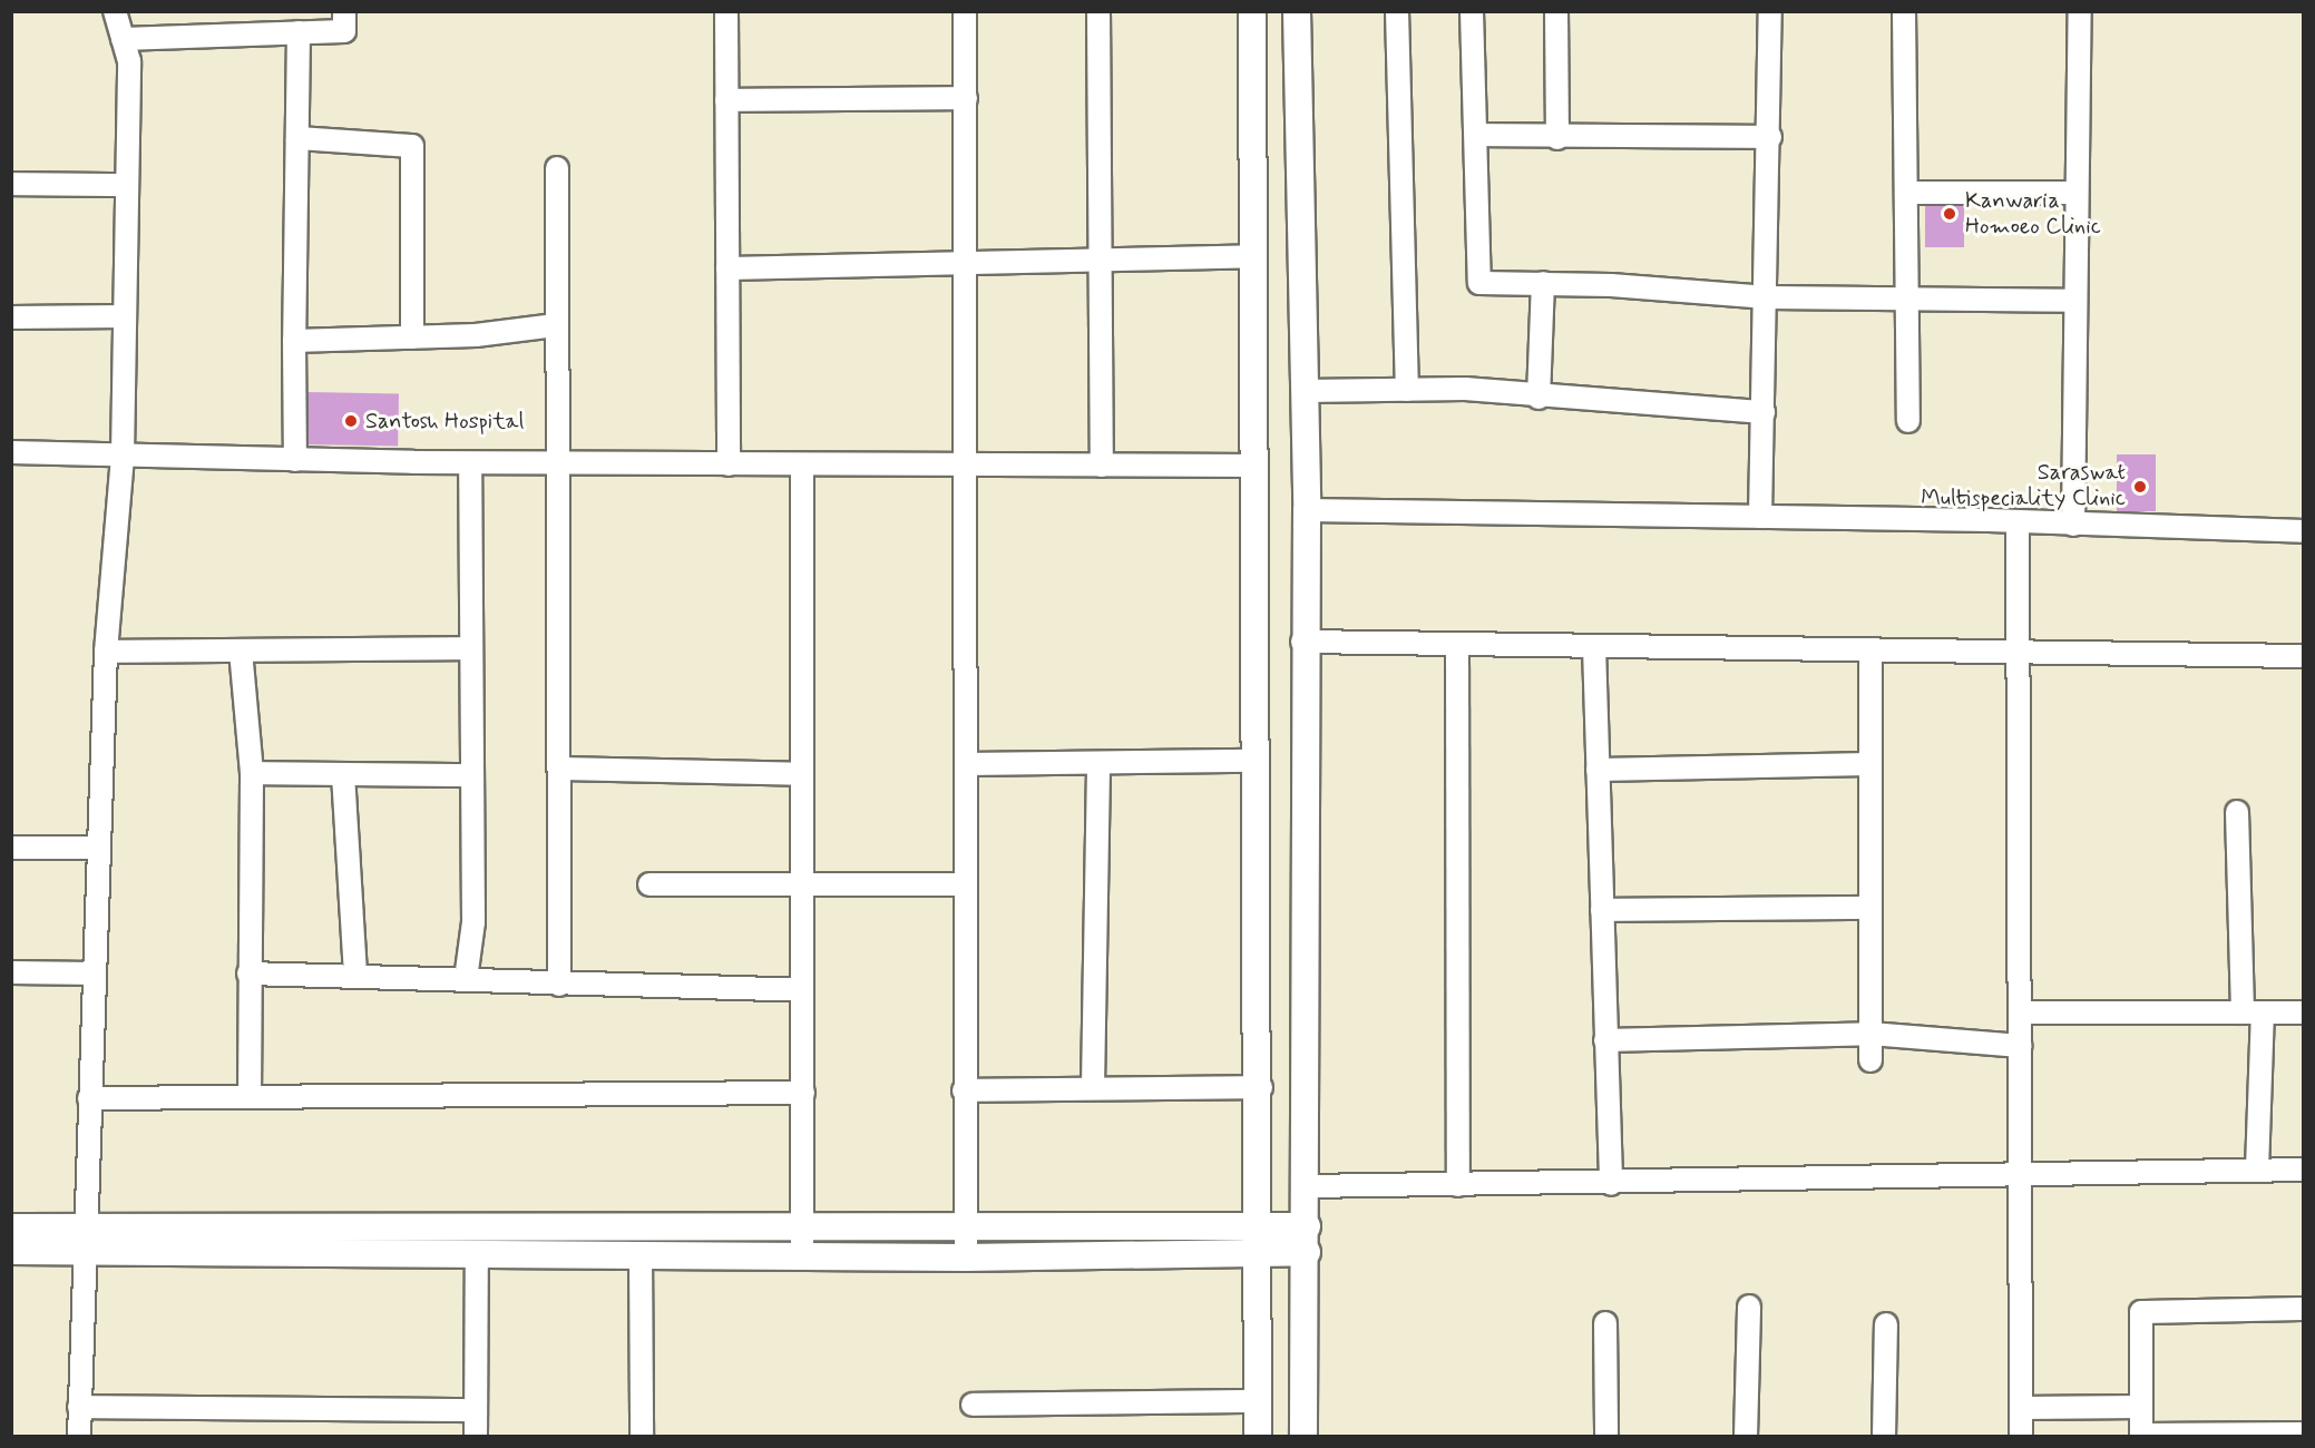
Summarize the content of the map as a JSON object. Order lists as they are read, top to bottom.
{
  "places": ["Kanwaria Homoeo Clinic", "Santosh Hospital", "Saraswat Multispeciality Clinic"]
}
